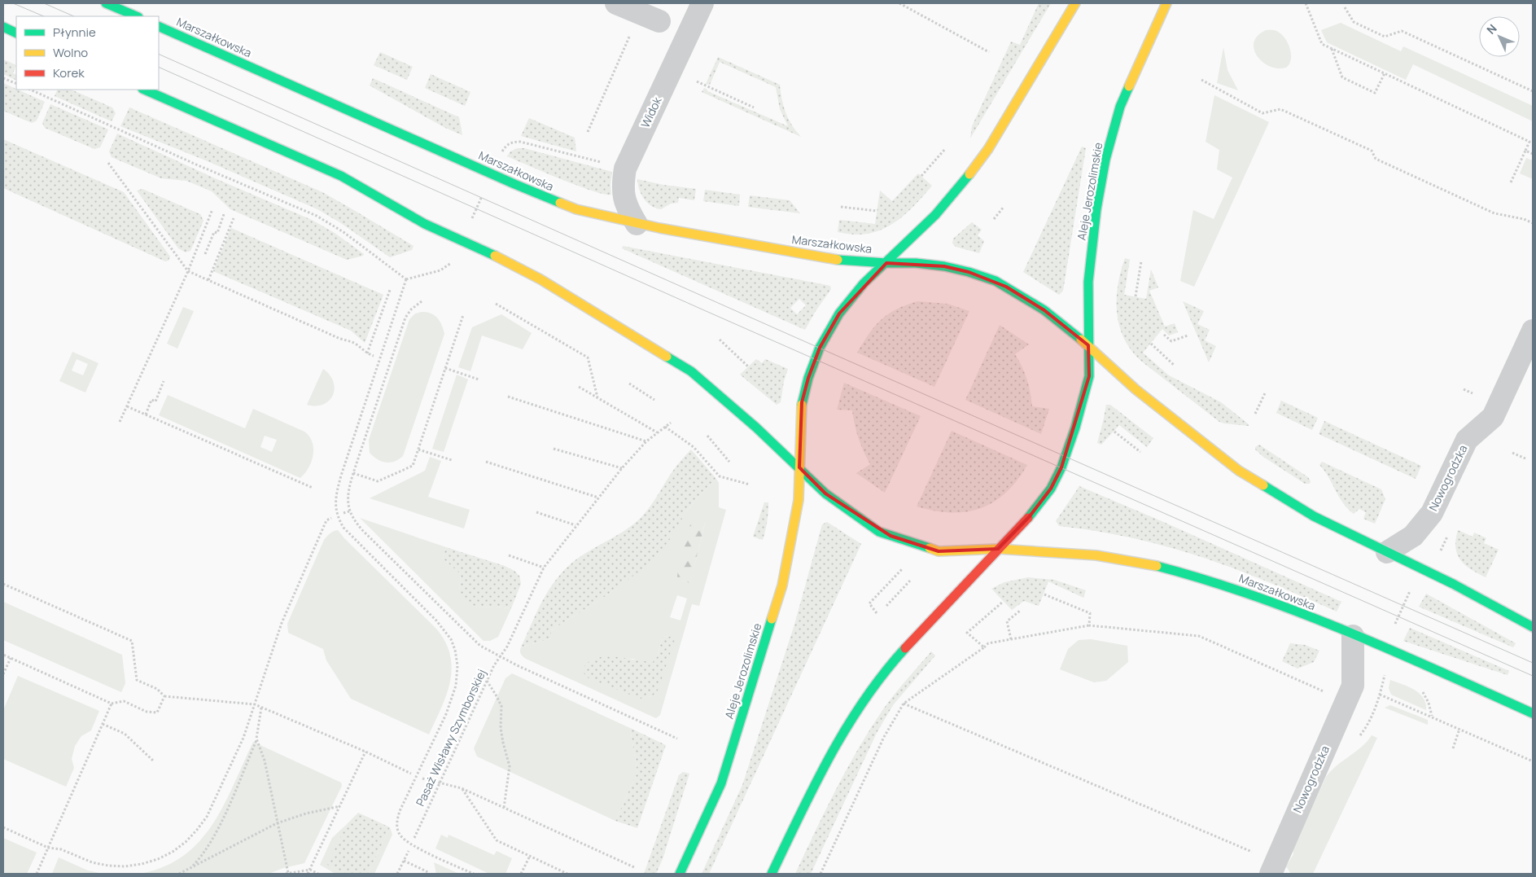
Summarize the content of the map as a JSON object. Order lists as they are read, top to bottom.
{
  "streets": {
    "main road": ["Marszałkowska", "Aleje Jerozolimskie"],
    "street": ["Widok", "Nowogrodzka"],
    "path": ["Pasaż Wisławy Szymborskiej"]
  },
  "crossings": [
    ["Marszałkowska", "Widok"],
    ["Marszałkowska", "Aleje Jerozolimskie"],
    ["Marszałkowska", "Nowogrodzka"]
  ],
  "legend": ["Płynnie", "Wolno", "Korek"],
  "north": "top left"
}
